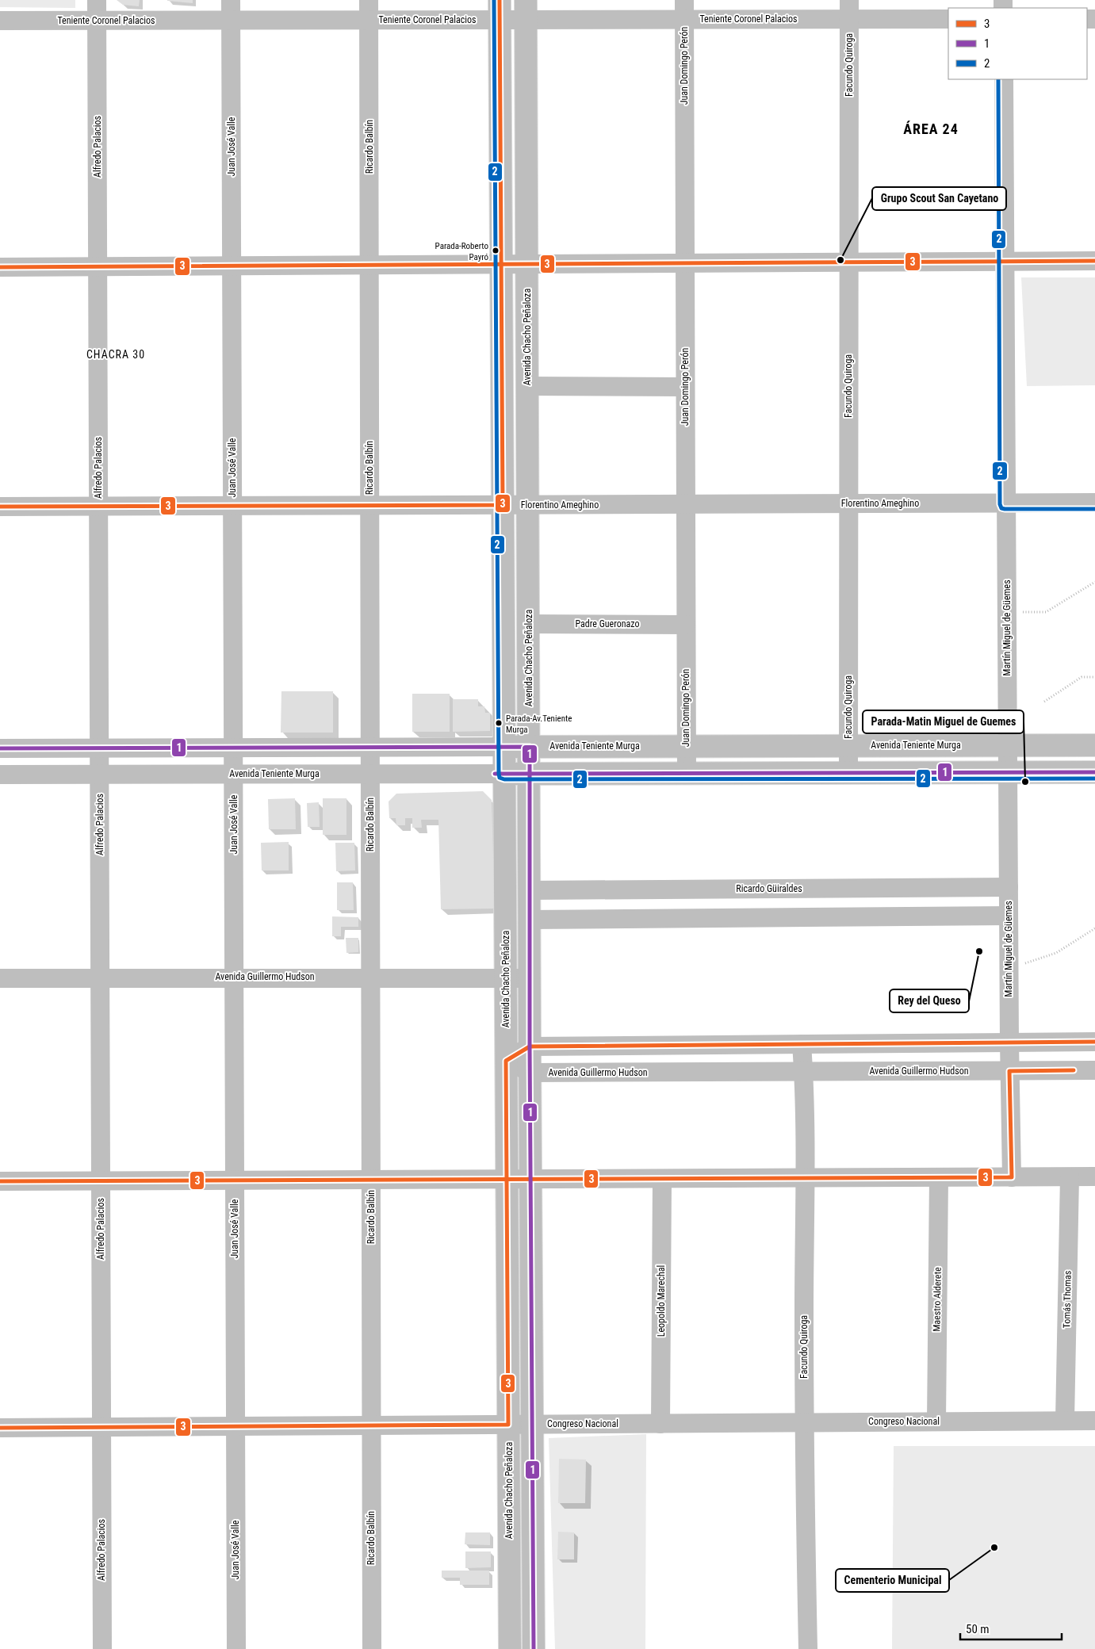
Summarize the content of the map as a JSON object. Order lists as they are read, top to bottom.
{
  "streets": {
    "main road": ["Avenida Chacho Peñaloza", "Avenida Teniente Murga"],
    "street": [
      "Teniente Coronel Palacios",
      "Facundo Quiroga",
      "Juan Domingo Perón",
      "Alfredo Palacios",
      "Juan José Valle",
      "Ricardo Balbín",
      "Florentino Ameghino",
      "Padre Gueronazo",
      "Martín Miguel de Güemes",
      "Ricardo Güiraldes",
      "Avenida Guillermo Hudson",
      "Maestro Alderete",
      "Tomás Thomas",
      "Leopoldo Marechal",
      "Congreso Nacional"
    ]
  },
  "crossings": [
    ["Teniente Coronel Palacios", "Facundo Quiroga"],
    ["Teniente Coronel Palacios", "Juan Domingo Perón"],
    ["Teniente Coronel Palacios", "Alfredo Palacios"],
    ["Teniente Coronel Palacios", "Juan José Valle"],
    ["Teniente Coronel Palacios", "Ricardo Balbín"],
    ["Teniente Coronel Palacios", "Avenida Chacho Peñaloza"],
    ["Facundo Quiroga", "Florentino Ameghino"],
    ["Facundo Quiroga", "Avenida Teniente Murga"],
    ["Facundo Quiroga", "Avenida Guillermo Hudson"],
    ["Facundo Quiroga", "Congreso Nacional"],
    ["Juan Domingo Perón", "Florentino Ameghino"],
    ["Juan Domingo Perón", "Padre Gueronazo"],
    ["Juan Domingo Perón", "Avenida Teniente Murga"],
    ["Alfredo Palacios", "Florentino Ameghino"],
    ["Alfredo Palacios", "Avenida Teniente Murga"],
    ["Alfredo Palacios", "Avenida Guillermo Hudson"],
    ["Alfredo Palacios", "Congreso Nacional"],
    ["Juan José Valle", "Florentino Ameghino"],
    ["Juan José Valle", "Avenida Teniente Murga"],
    ["Juan José Valle", "Avenida Guillermo Hudson"],
    ["Juan José Valle", "Congreso Nacional"],
    ["Ricardo Balbín", "Florentino Ameghino"],
    ["Ricardo Balbín", "Avenida Teniente Murga"],
    ["Ricardo Balbín", "Avenida Guillermo Hudson"],
    ["Ricardo Balbín", "Congreso Nacional"],
    ["Avenida Chacho Peñaloza", "Florentino Ameghino"],
    ["Avenida Chacho Peñaloza", "Padre Gueronazo"],
    ["Avenida Chacho Peñaloza", "Avenida Teniente Murga"],
    ["Avenida Chacho Peñaloza", "Ricardo Güiraldes"],
    ["Avenida Chacho Peñaloza", "Avenida Guillermo Hudson"],
    ["Avenida Chacho Peñaloza", "Congreso Nacional"],
    ["Florentino Ameghino", "Martín Miguel de Güemes"],
    ["Martín Miguel de Güemes", "Avenida Teniente Murga"],
    ["Martín Miguel de Güemes", "Ricardo Güiraldes"],
    ["Martín Miguel de Güemes", "Avenida Guillermo Hudson"],
    ["Maestro Alderete", "Congreso Nacional"],
    ["Tomás Thomas", "Congreso Nacional"],
    ["Leopoldo Marechal", "Congreso Nacional"]
  ],
  "districts": ["ÁREA 24", "CHACRA 30"],
  "places": [
    "Parada-Roberto Payró",
    "Grupo Scout San Cayetano",
    "Parada-Av.Teniente Murga",
    "Parada-Matin Miguel de Guemes",
    "Rey del Queso",
    "Cementerio Municipal"
  ],
  "lines": ["transit line 3", "transit line 2", "transit line 1"],
  "legend": ["3", "1", "2"],
  "scale_bar": "50 m"
}
